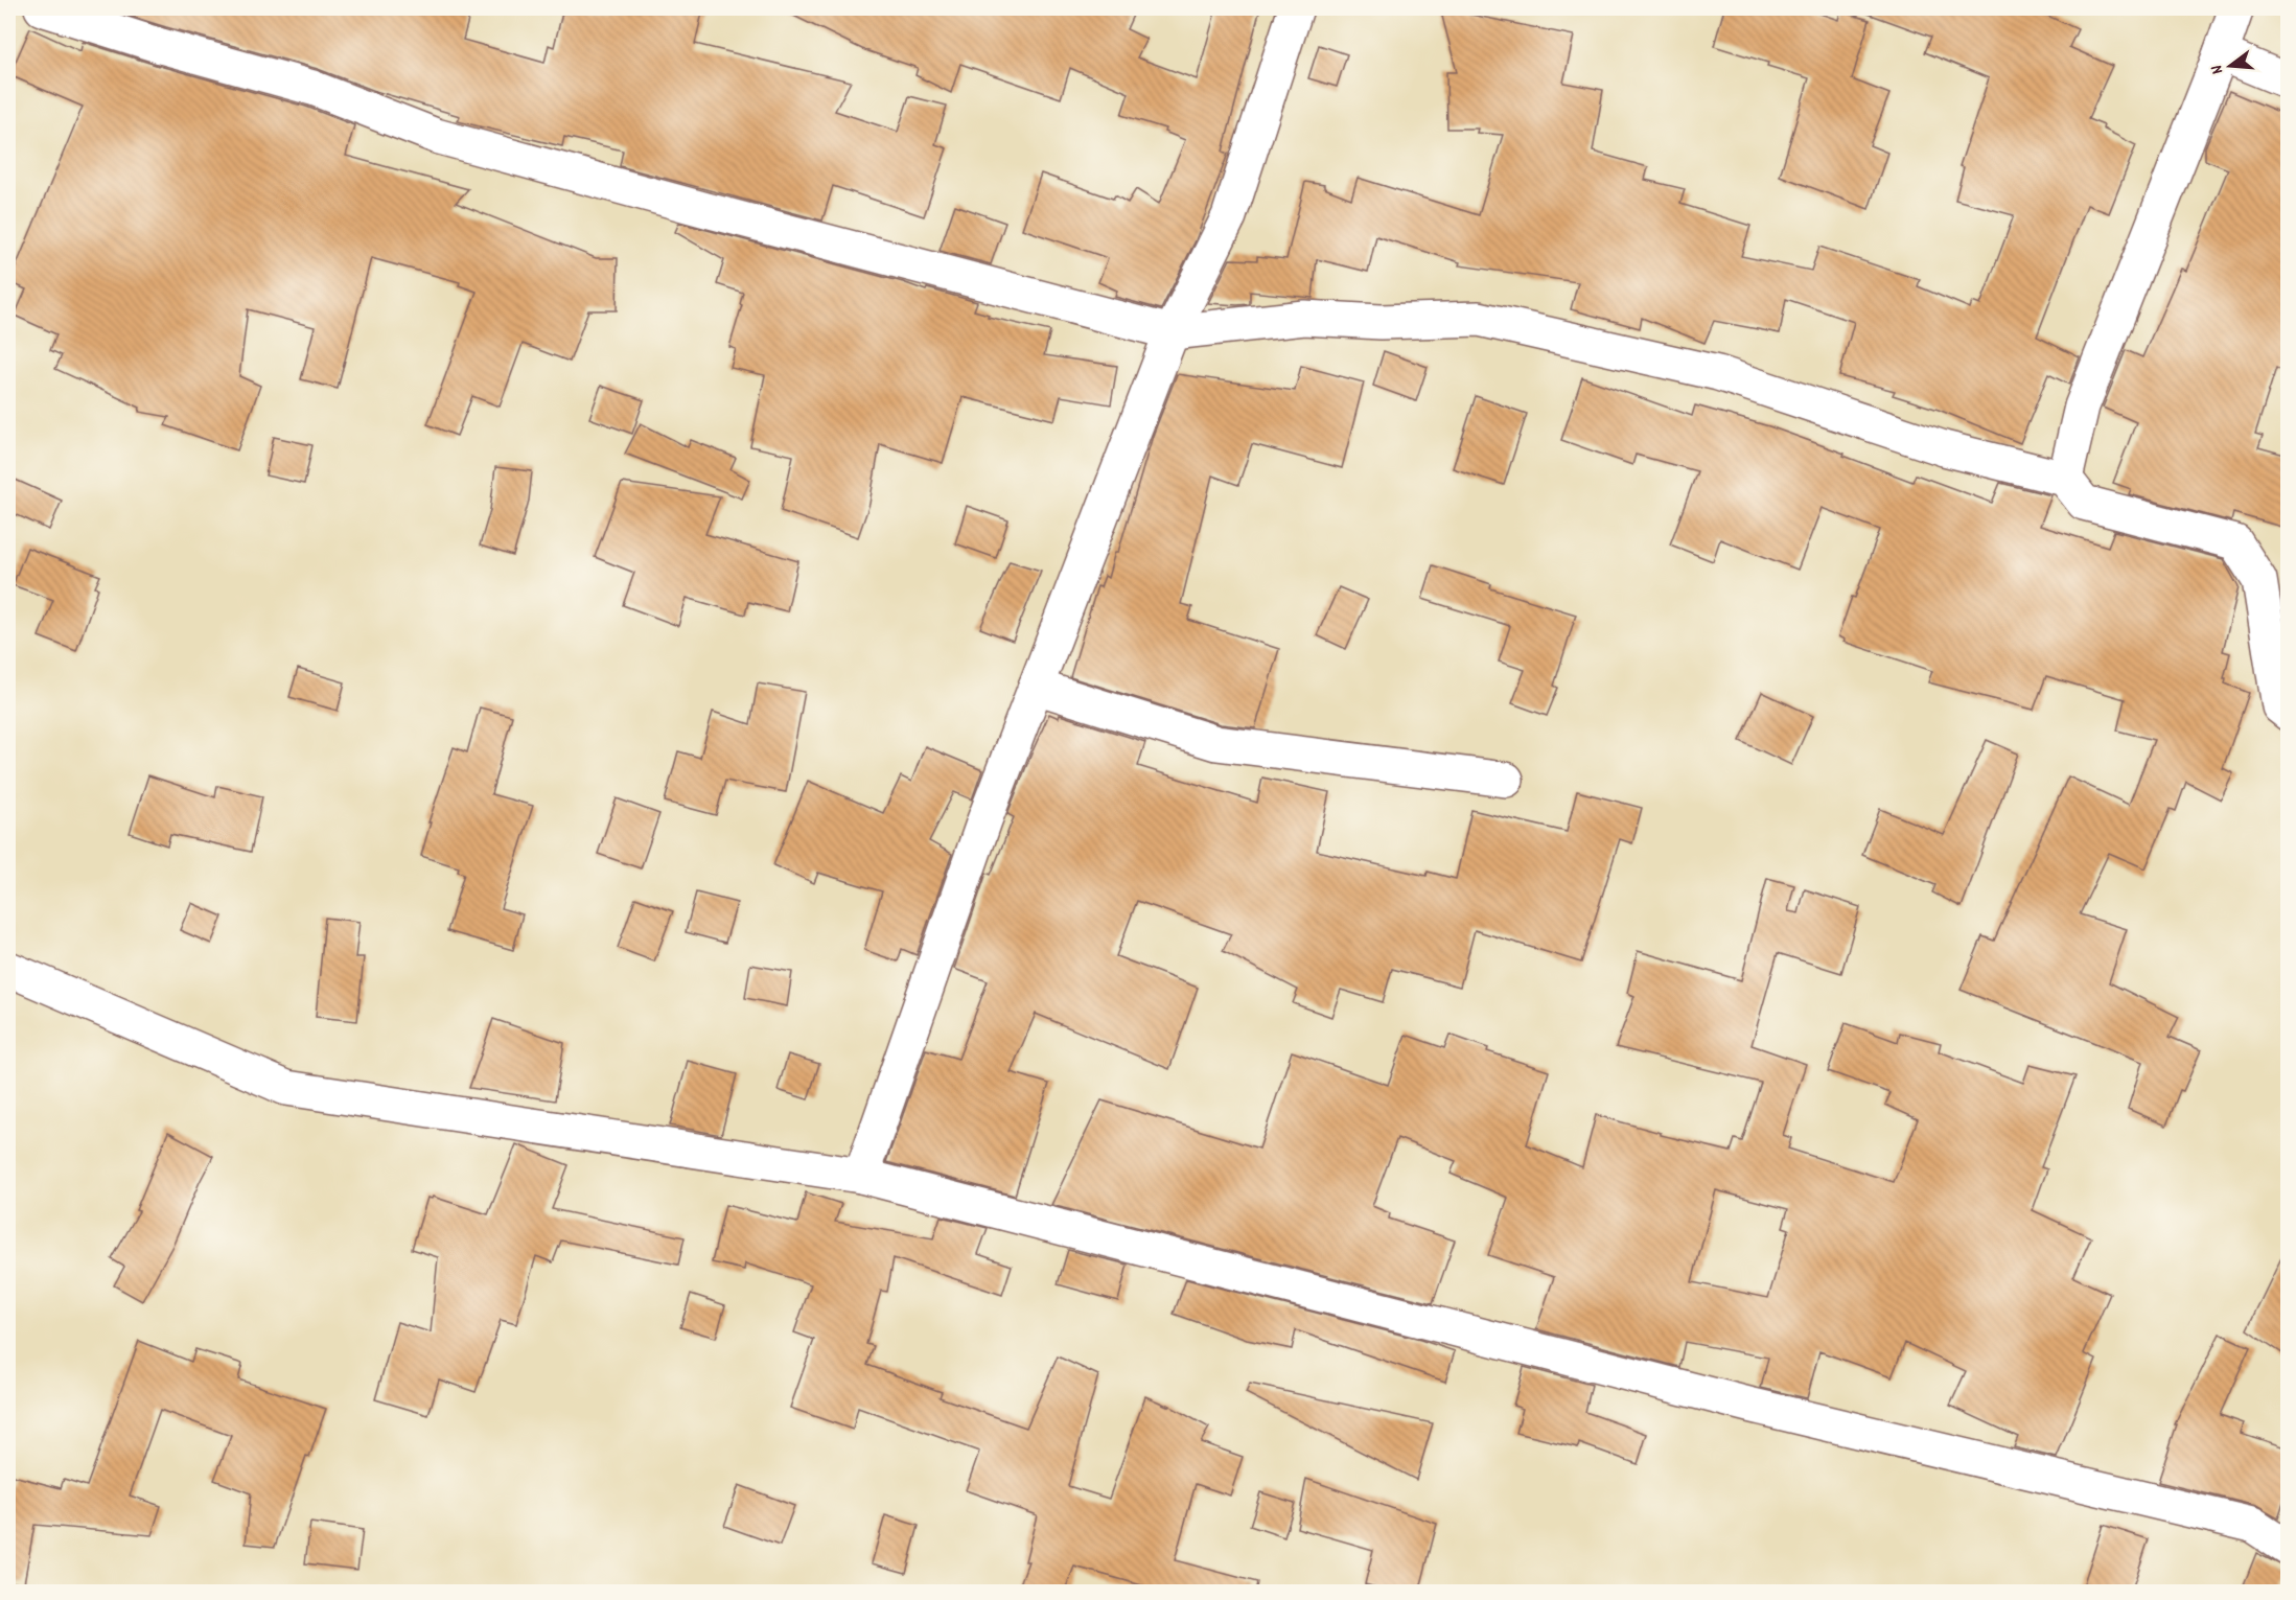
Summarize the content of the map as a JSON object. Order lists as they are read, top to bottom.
{
  "north": "left"
}
